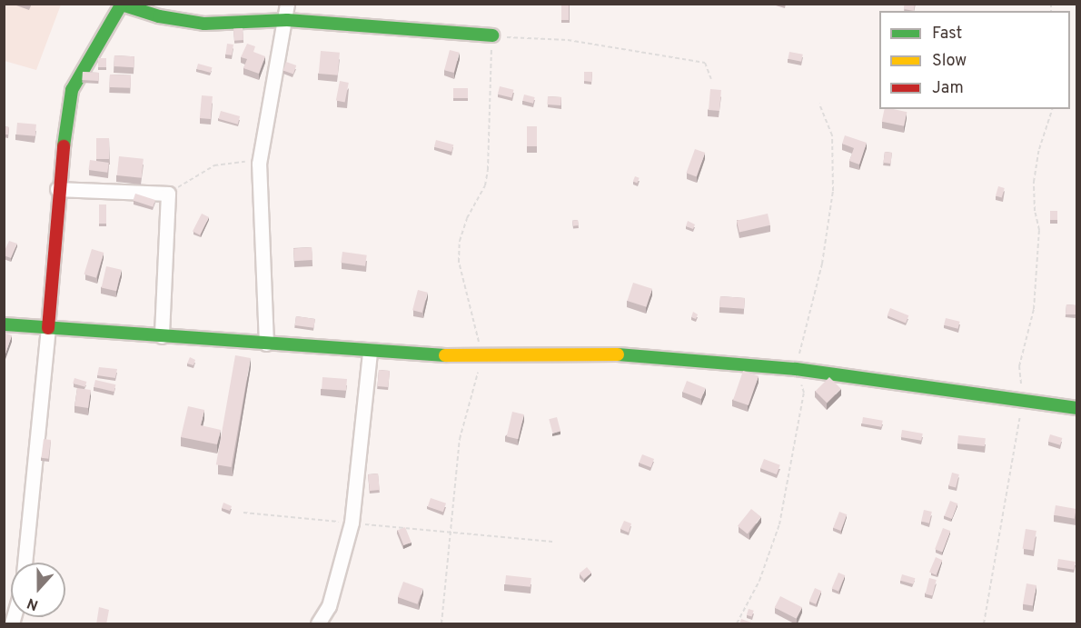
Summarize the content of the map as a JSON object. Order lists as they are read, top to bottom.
{
  "legend": ["Fast", "Slow", "Jam"],
  "north": "bottom"
}
